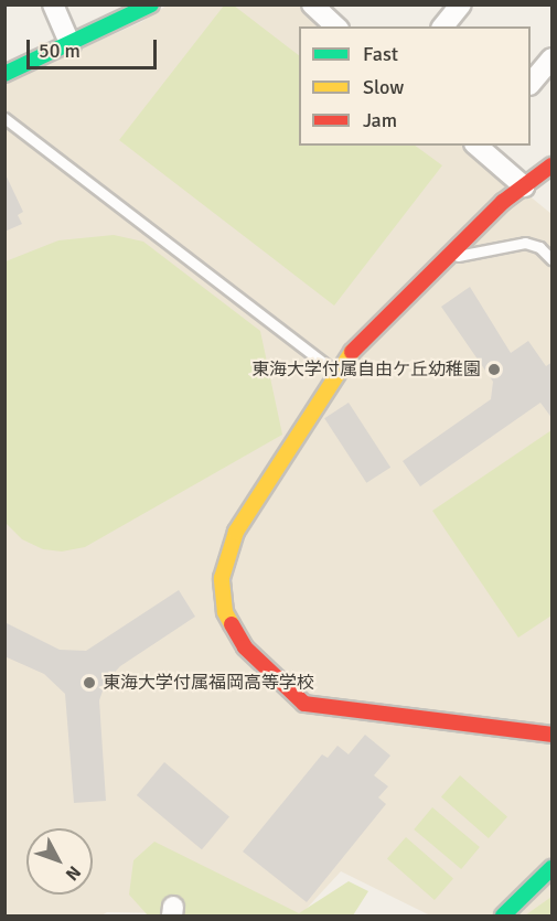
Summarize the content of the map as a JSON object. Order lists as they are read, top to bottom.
{
  "places": ["東海大学付属自由ケ丘幼稚園", "東海大学付属福岡高等学校"],
  "legend": ["Fast", "Slow", "Jam"],
  "scale_bar": "50 m",
  "north": "bottom right"
}
